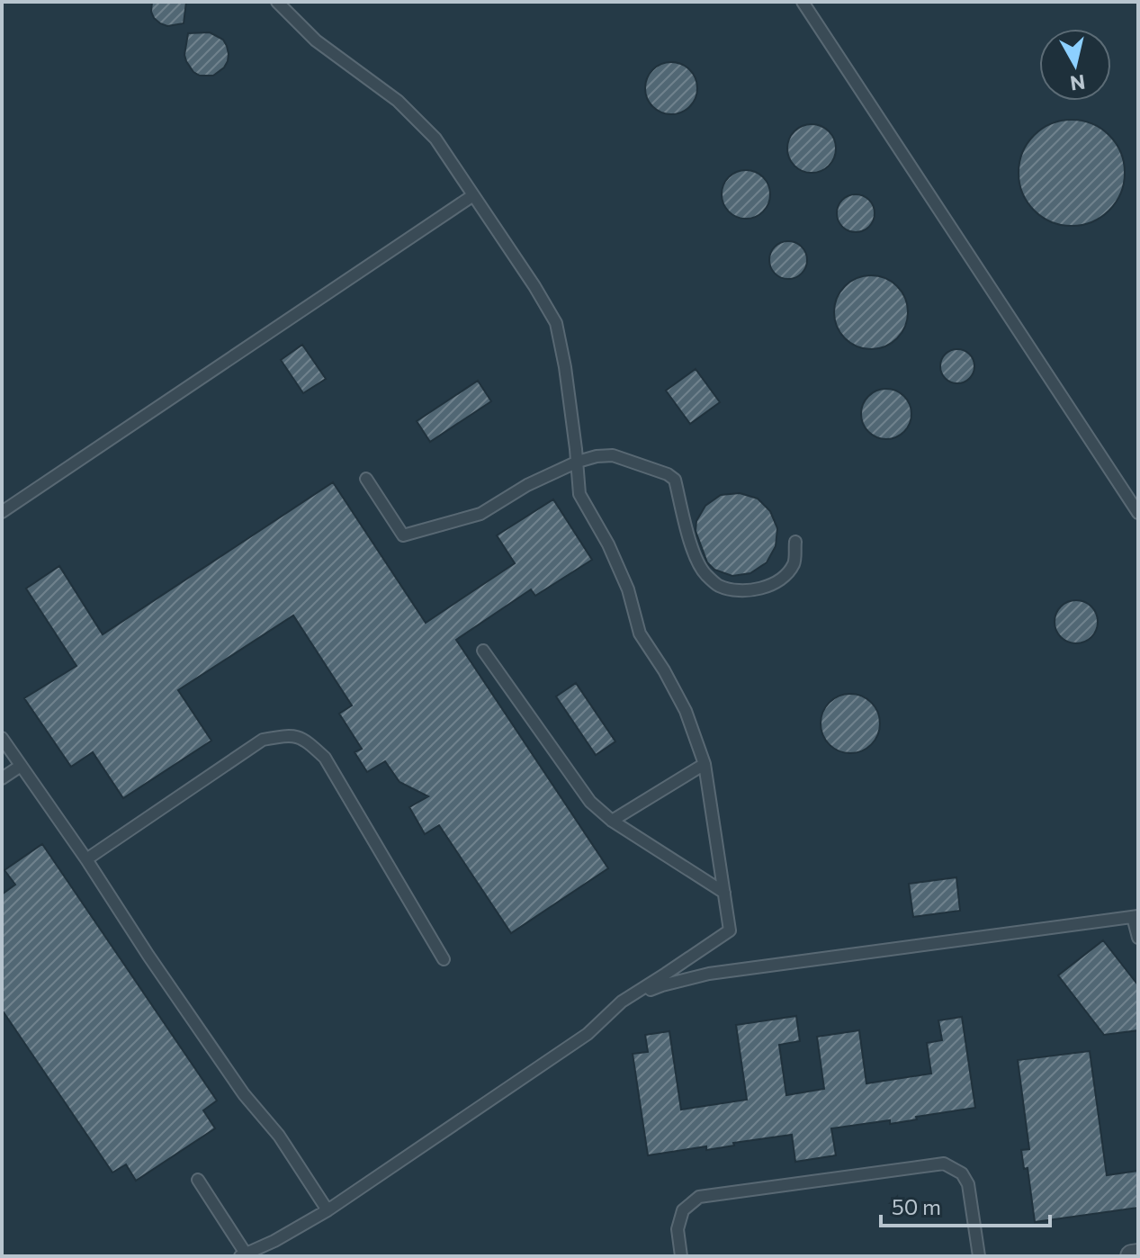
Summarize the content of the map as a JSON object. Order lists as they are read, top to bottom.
{
  "scale_bar": "50 m",
  "north": "bottom"
}
